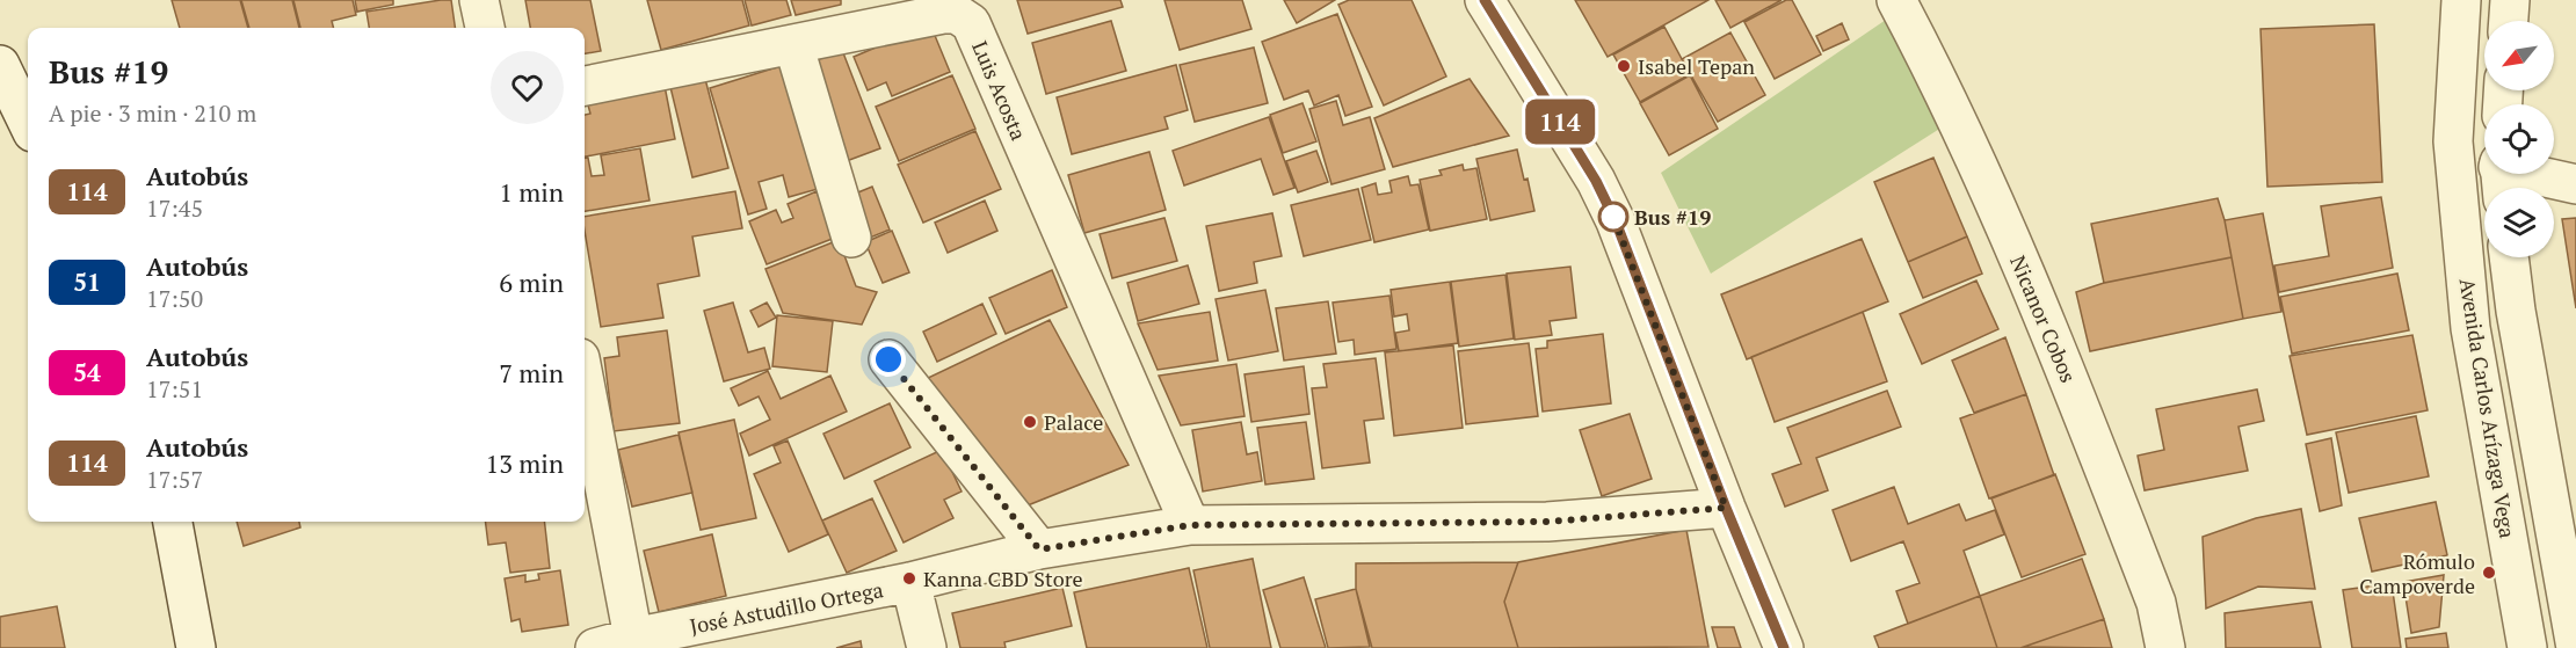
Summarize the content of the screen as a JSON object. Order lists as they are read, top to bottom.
{
  "streets": {
    "street": [
      "Luis Acosta",
      "Nicanor Cobos",
      "Avenida Carlos Arízaga Vega",
      "José Astudillo Ortega"
    ]
  },
  "crossings": [
    ["Luis Acosta", "José Astudillo Ortega"]
  ],
  "places": [
    "Isabel Tepan",
    "Bus #19",
    "Palace",
    "Rómulo Campoverde",
    "Kanna CBD Store"
  ],
  "lines": ["bus line 114"],
  "north": "bottom left",
  "page": {
    "on_map": "114",
    "heading": ["Bus #19", "A pie · 3 min · 210 m"],
    "list": [
      {
        "mark": "114",
        "name": "Autobús",
        "note": "17:45",
        "value": "1 min"
      },
      {
        "mark": "51",
        "name": "Autobús",
        "note": "17:50",
        "value": "6 min"
      },
      {
        "mark": "54",
        "name": "Autobús",
        "note": "17:51",
        "value": "7 min"
      },
      {
        "mark": "114",
        "name": "Autobús",
        "note": "17:57",
        "value": "13 min"
      }
    ]
  }
}
